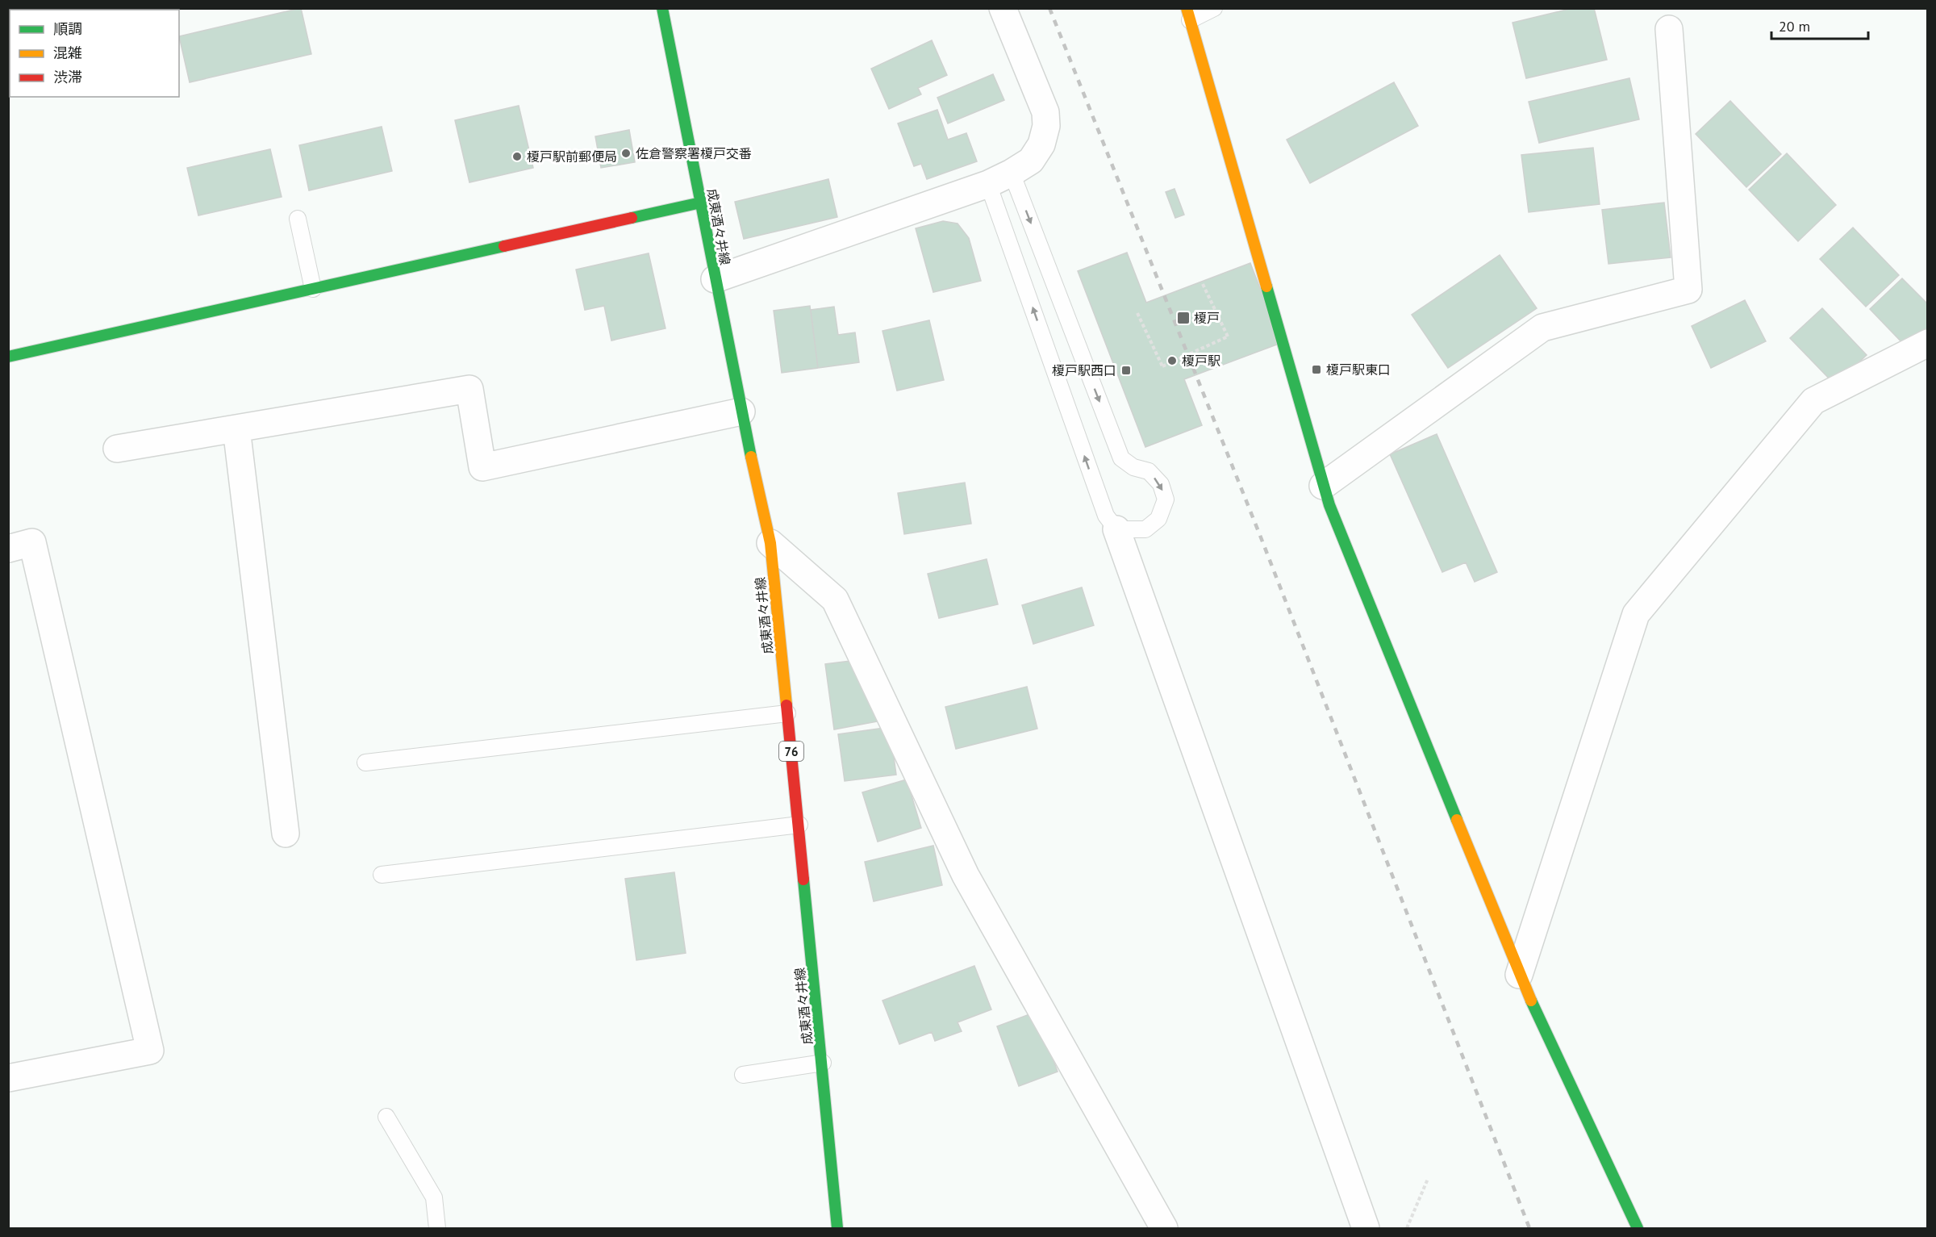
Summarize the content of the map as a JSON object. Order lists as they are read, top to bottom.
{
  "streets": {
    "street": ["成東酒々井線", "76"]
  },
  "places": {
    "other": ["佐倉警察署榎戸交番", "榎戸駅前郵便局", "榎戸駅"],
    "transit": ["榎戸", "榎戸駅東口", "榎戸駅西口"]
  },
  "legend": ["順調", "混雑", "渋滞"],
  "scale_bar": "20 m"
}
